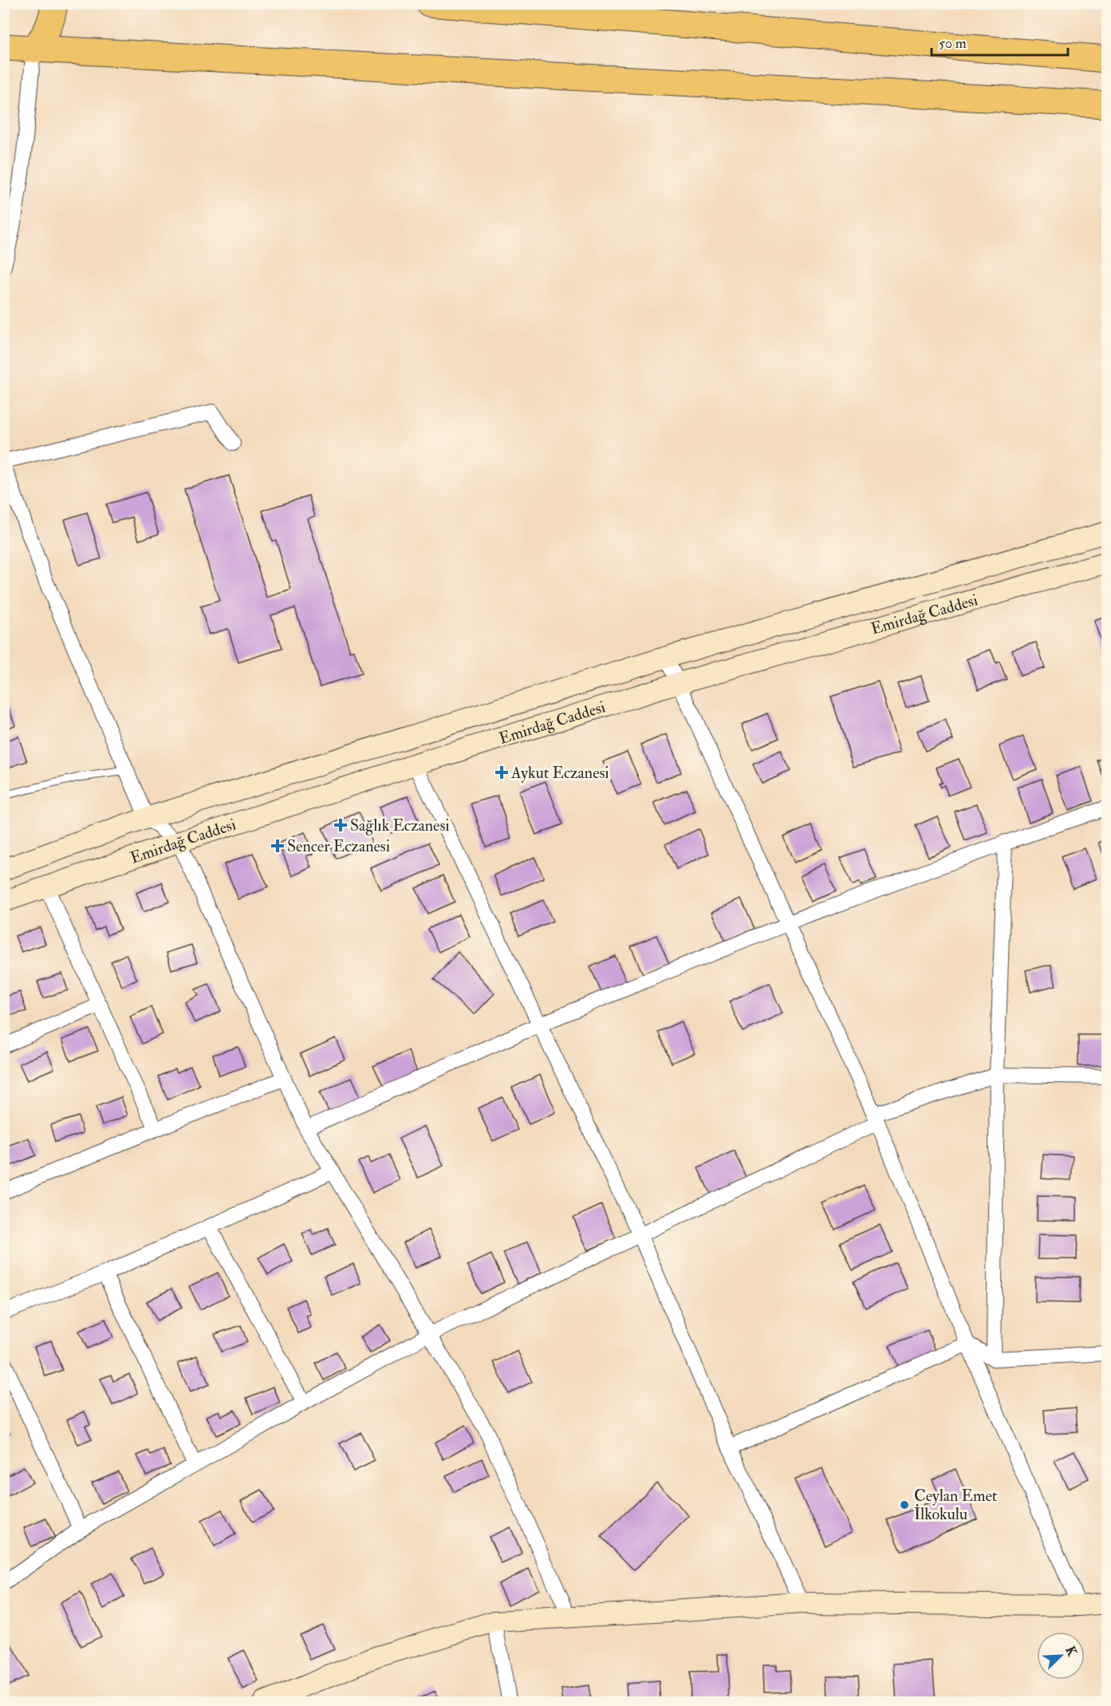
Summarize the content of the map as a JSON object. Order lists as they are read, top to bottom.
{
  "streets": {
    "main road": ["Emirdağ Caddesi"]
  },
  "places": {
    "health": ["Aykut Eczanesi", "Sağlık Eczanesi", "Sencer Eczanesi"],
    "other": ["Ceylan Emet İlkokulu"]
  },
  "scale_bar": "50 m",
  "north": "top right"
}
